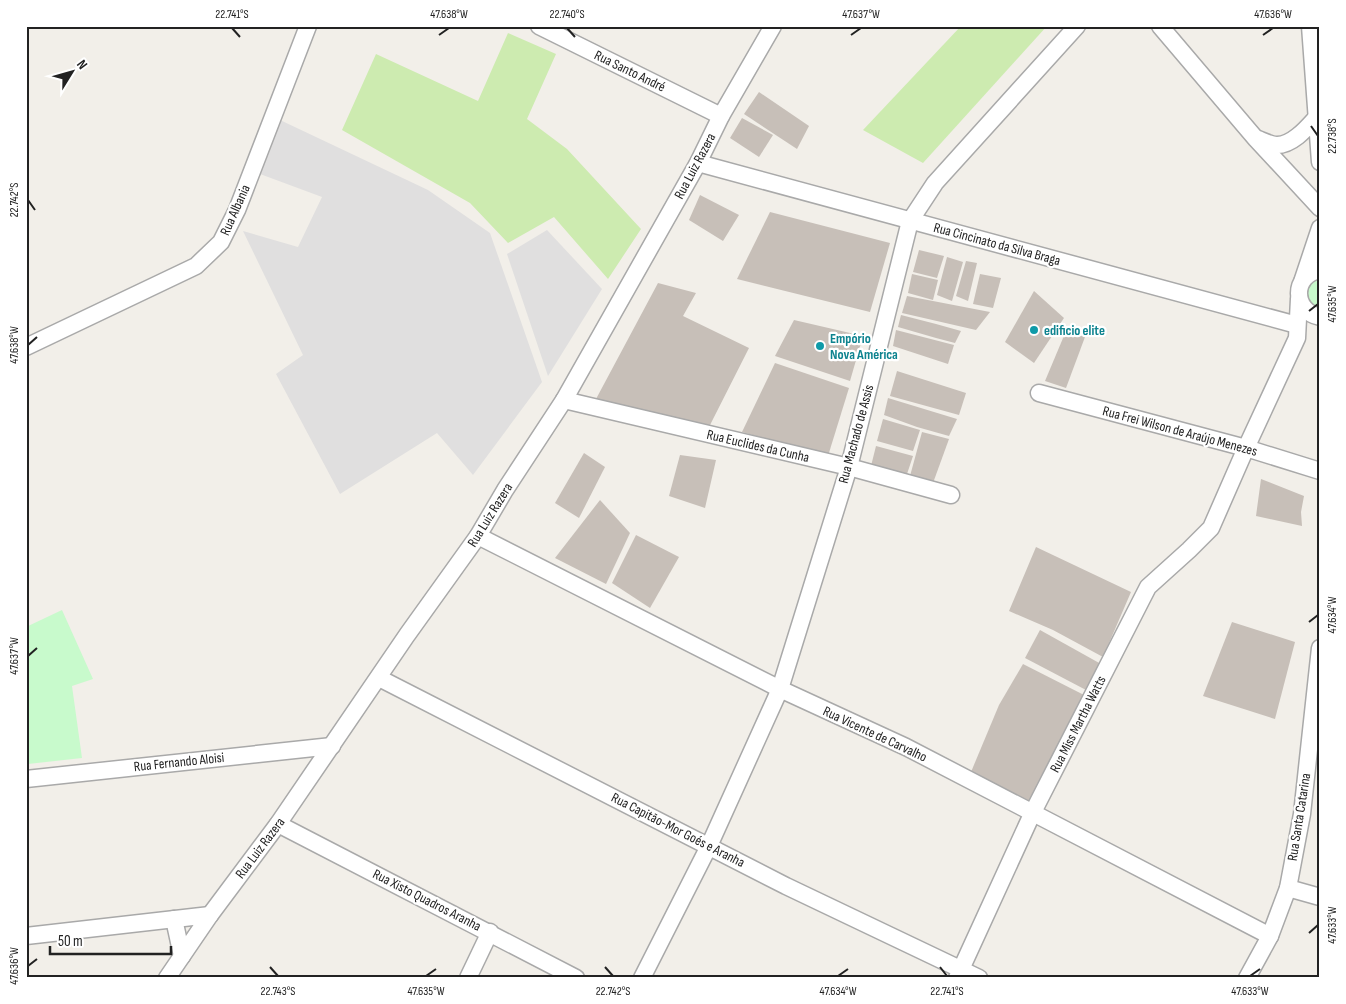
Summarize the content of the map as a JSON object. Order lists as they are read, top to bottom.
{
  "streets": {
    "street": [
      "Rua Santo André",
      "Rua Luiz Razera",
      "Rua Albania",
      "Rua Cincinato da Silva Braga",
      "Rua Frei Wilson de Araújo Menezes",
      "Rua Machado de Assis",
      "Rua Euclides da Cunha",
      "Rua Miss Martha Watts",
      "Rua Vicente de Carvalho",
      "Rua Fernando Aloisi",
      "Rua Santa Catarina",
      "Rua Capitão-Mor Goés e Aranha",
      "Rua Xisto Quadros Aranha"
    ]
  },
  "crossings": [
    ["Rua Santo André", "Rua Luiz Razera"],
    ["Rua Luiz Razera", "Rua Cincinato da Silva Braga"],
    ["Rua Luiz Razera", "Rua Euclides da Cunha"],
    ["Rua Luiz Razera", "Rua Vicente de Carvalho"],
    ["Rua Luiz Razera", "Rua Fernando Aloisi"],
    ["Rua Luiz Razera", "Rua Capitão-Mor Goés e Aranha"],
    ["Rua Luiz Razera", "Rua Xisto Quadros Aranha"],
    ["Rua Cincinato da Silva Braga", "Rua Machado de Assis"],
    ["Rua Cincinato da Silva Braga", "Rua Miss Martha Watts"],
    ["Rua Frei Wilson de Araújo Menezes", "Rua Miss Martha Watts"],
    ["Rua Machado de Assis", "Rua Euclides da Cunha"],
    ["Rua Machado de Assis", "Rua Vicente de Carvalho"],
    ["Rua Machado de Assis", "Rua Capitão-Mor Goés e Aranha"],
    ["Rua Miss Martha Watts", "Rua Vicente de Carvalho"],
    ["Rua Miss Martha Watts", "Rua Capitão-Mor Goés e Aranha"],
    ["Rua Vicente de Carvalho", "Rua Santa Catarina"]
  ],
  "places": ["edificio elite", "Empório Nova América"],
  "scale_bar": "50 m",
  "north": "top right",
  "coordinates": [
    "22.741°S",
    "47.638°W",
    "22.740°S",
    "47.637°W",
    "47.636°W",
    "22.738°S",
    "22.742°S",
    "47.635°W",
    "47.634°W",
    "47.633°W",
    "22.743°S"
  ]
}
